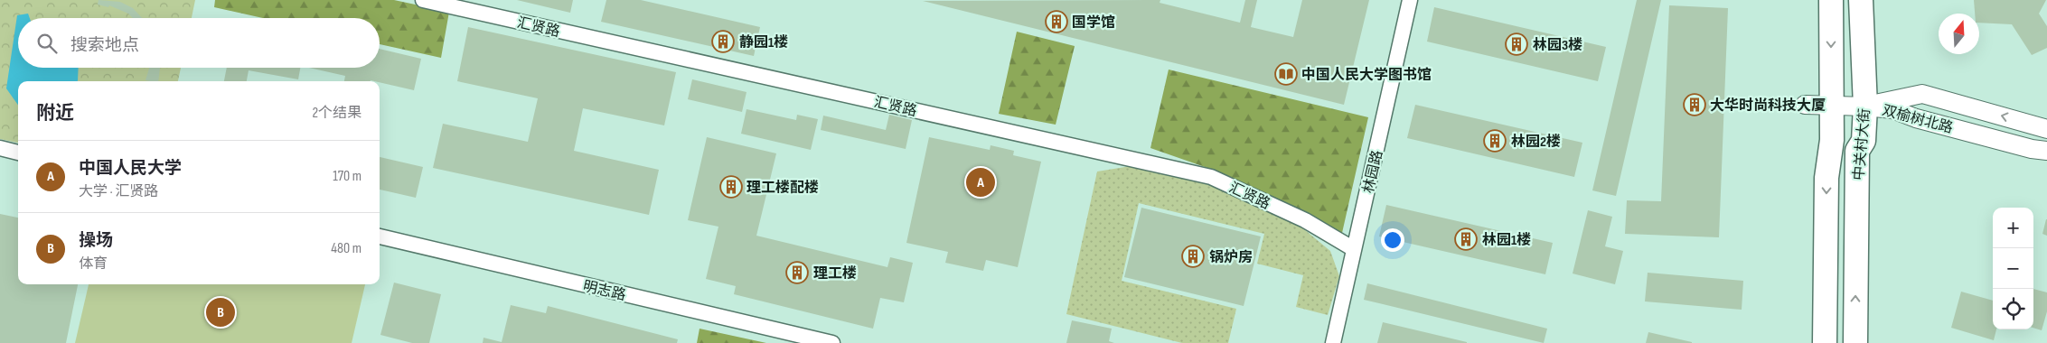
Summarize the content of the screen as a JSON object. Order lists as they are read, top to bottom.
{
  "streets": {
    "main road": ["中关村大街"],
    "street": [
      "汇贤路",
      "双榆树北路",
      "林园路",
      "明志路"
    ]
  },
  "crossings": [
    ["汇贤路", "林园路"],
    ["双榆树北路", "中关村大街"]
  ],
  "places": {
    "building": [
      "国学馆",
      "静园1楼",
      "林园3楼",
      "大华时尚科技大厦",
      "林园2楼",
      "理工楼配楼",
      "林园1楼",
      "锅炉房",
      "理工楼"
    ],
    "library": ["中国人民大学图书馆"]
  },
  "north": "top",
  "page": {
    "search": "搜索地点",
    "heading": ["附近", "2个结果"],
    "list": [
      {
        "mark": "A",
        "name": "中国人民大学",
        "note": "大学 · 汇贤路",
        "value": "170 m"
      },
      {
        "mark": "B",
        "name": "操场",
        "note": "体育",
        "value": "480 m"
      }
    ],
    "pins": ["A", "B"],
    "map_buttons": ["+", "−"]
  }
}
